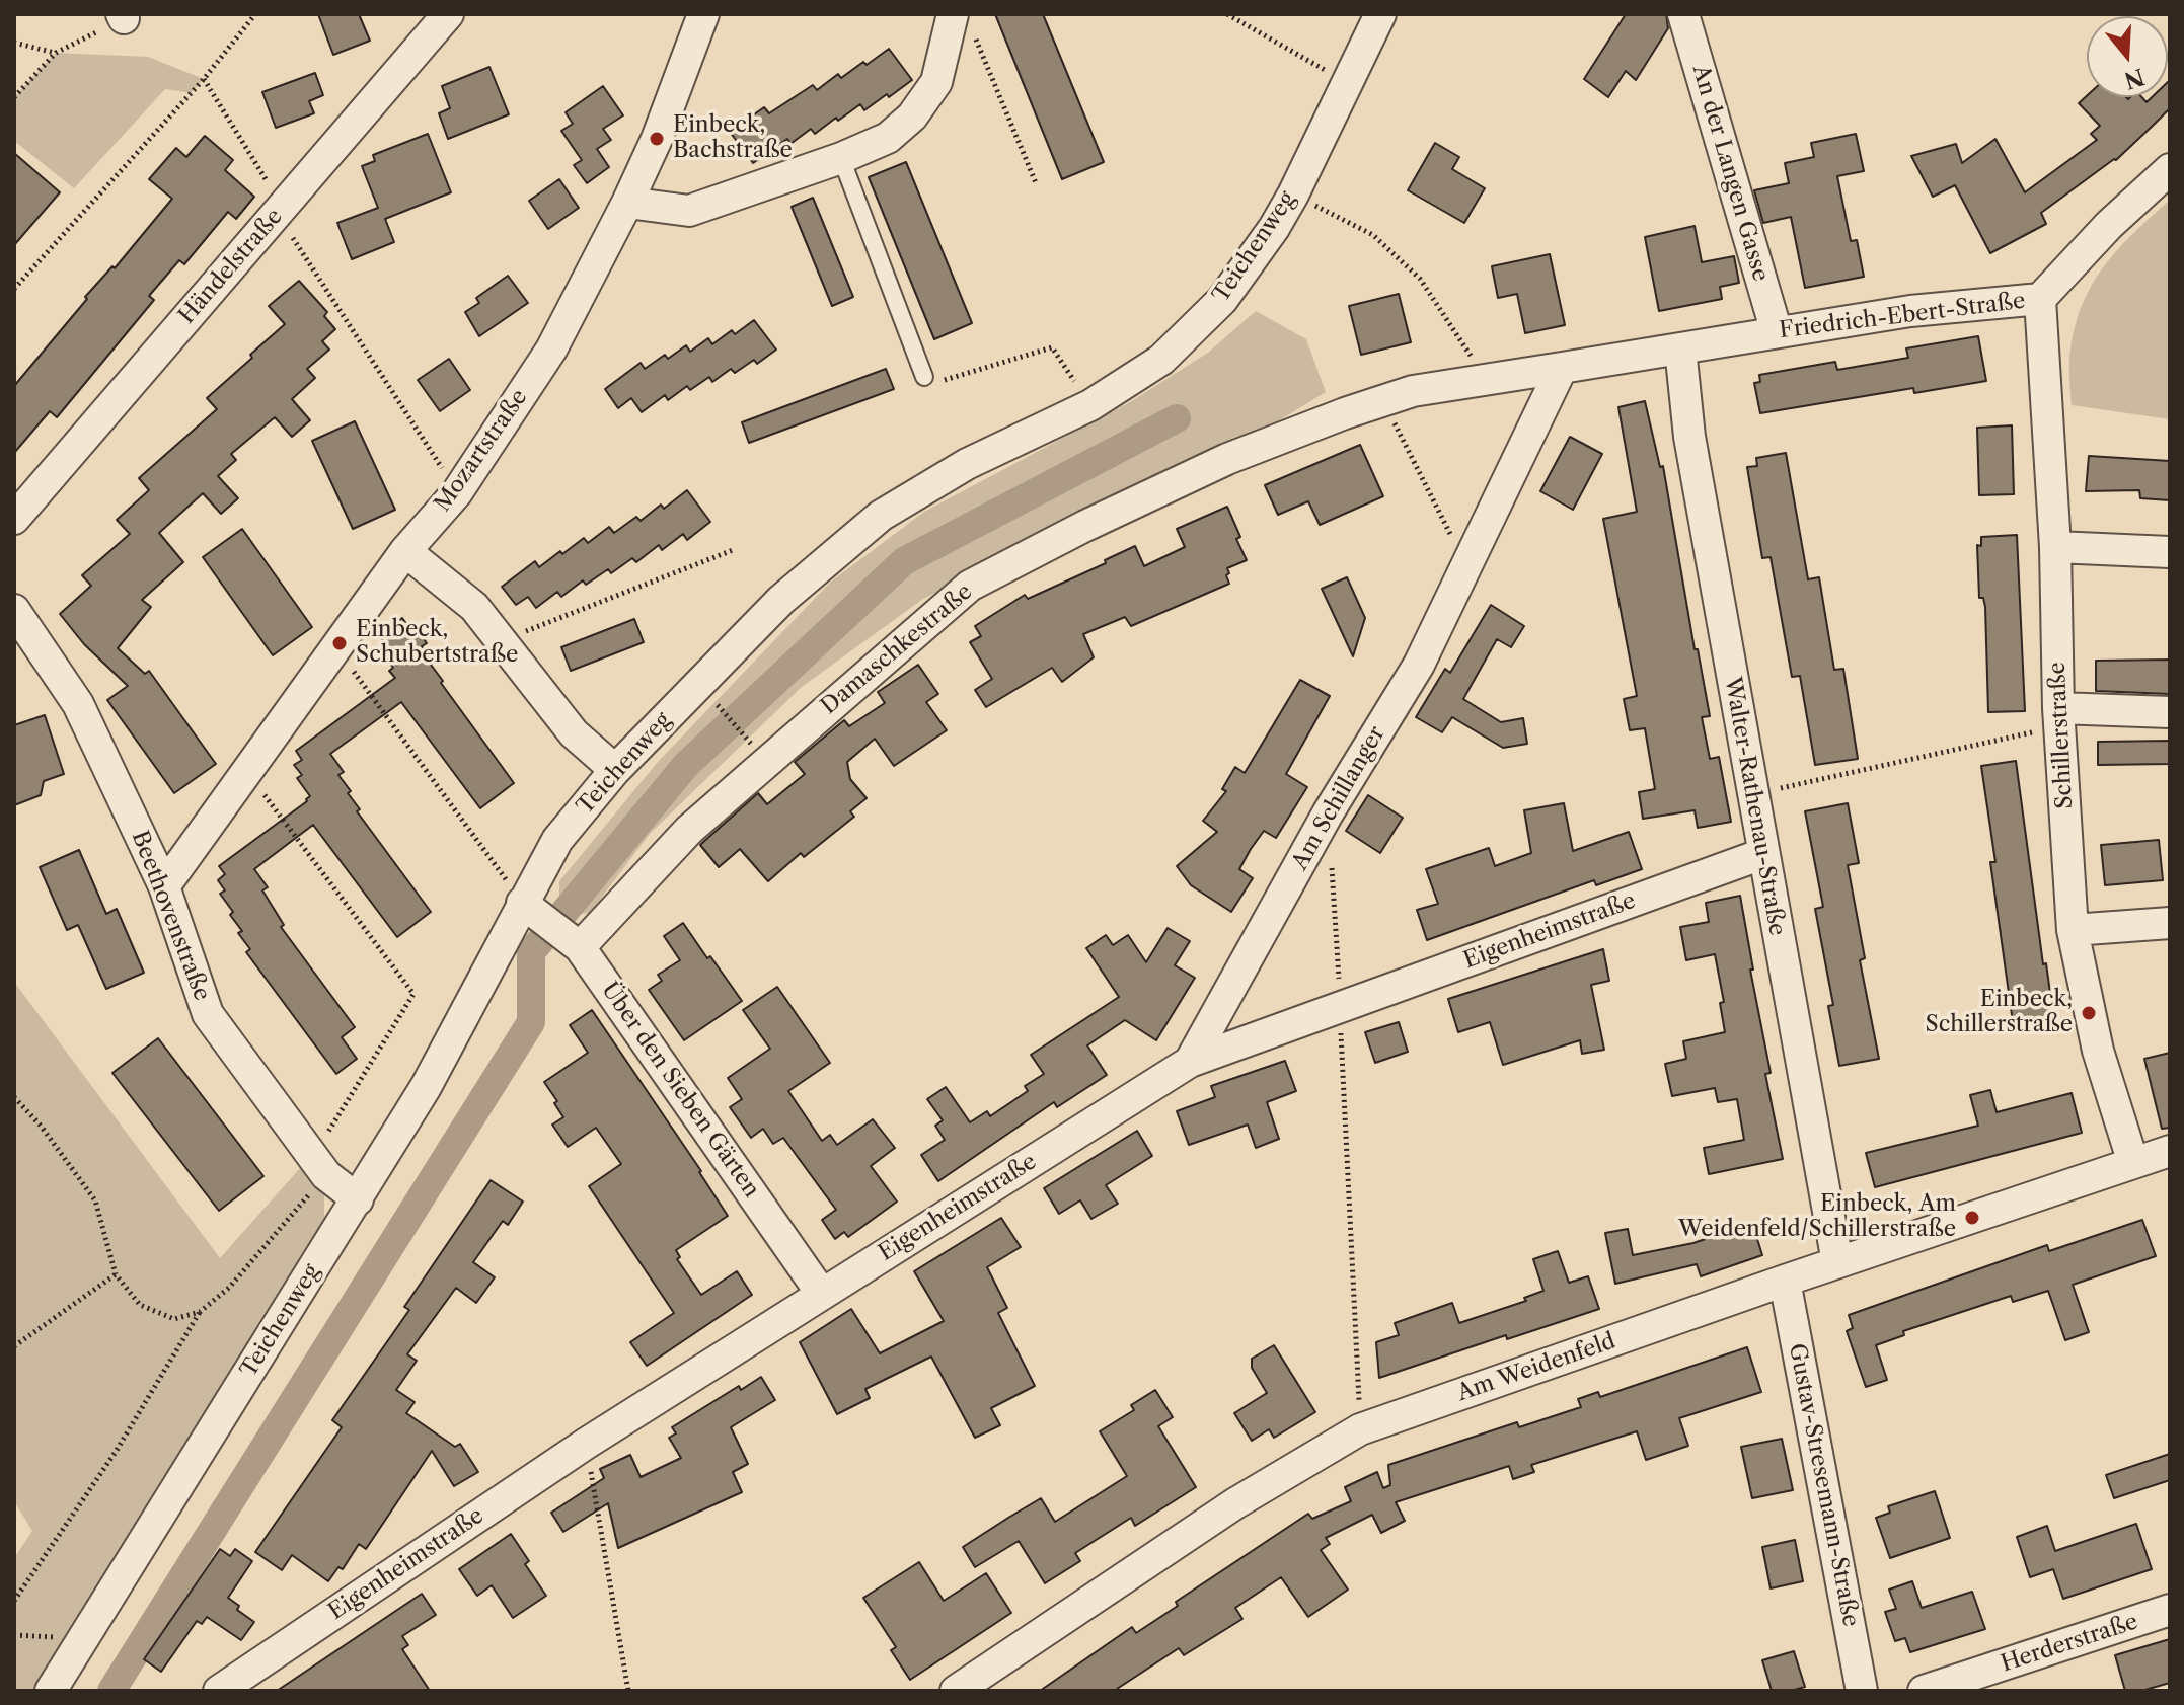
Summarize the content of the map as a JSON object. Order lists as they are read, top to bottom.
{
  "streets": {
    "street": [
      "An der Langen Gasse",
      "Teichenweg",
      "Händelstraße",
      "Friedrich-Ebert-Straße",
      "Mozartstraße",
      "Damaschkestraße",
      "Schillerstraße",
      "Am Schillanger",
      "Walter-Rathenau-Straße",
      "Beethovenstraße",
      "Eigenheimstraße",
      "Über den Sieben Gärten",
      "Am Weidenfeld",
      "Gustav-Stresemann-Straße",
      "Herderstraße"
    ]
  },
  "crossings": [
    ["An der Langen Gasse", "Friedrich-Ebert-Straße"],
    ["Teichenweg", "Beethovenstraße"],
    ["Teichenweg", "Über den Sieben Gärten"],
    ["Friedrich-Ebert-Straße", "Damaschkestraße"],
    ["Friedrich-Ebert-Straße", "Schillerstraße"],
    ["Friedrich-Ebert-Straße", "Am Schillanger"],
    ["Friedrich-Ebert-Straße", "Walter-Rathenau-Straße"],
    ["Mozartstraße", "Beethovenstraße"],
    ["Damaschkestraße", "Am Schillanger"],
    ["Damaschkestraße", "Über den Sieben Gärten"],
    ["Schillerstraße", "Am Weidenfeld"],
    ["Am Schillanger", "Eigenheimstraße"],
    ["Walter-Rathenau-Straße", "Eigenheimstraße"],
    ["Walter-Rathenau-Straße", "Am Weidenfeld"],
    ["Eigenheimstraße", "Über den Sieben Gärten"],
    ["Am Weidenfeld", "Gustav-Stresemann-Straße"]
  ],
  "places": [
    "Einbeck, Bachstraße",
    "Einbeck, Schubertstraße",
    "Einbeck, Schillerstraße",
    "Einbeck, Am Weidenfeld/Schillerstraße"
  ],
  "north": "bottom"
}
